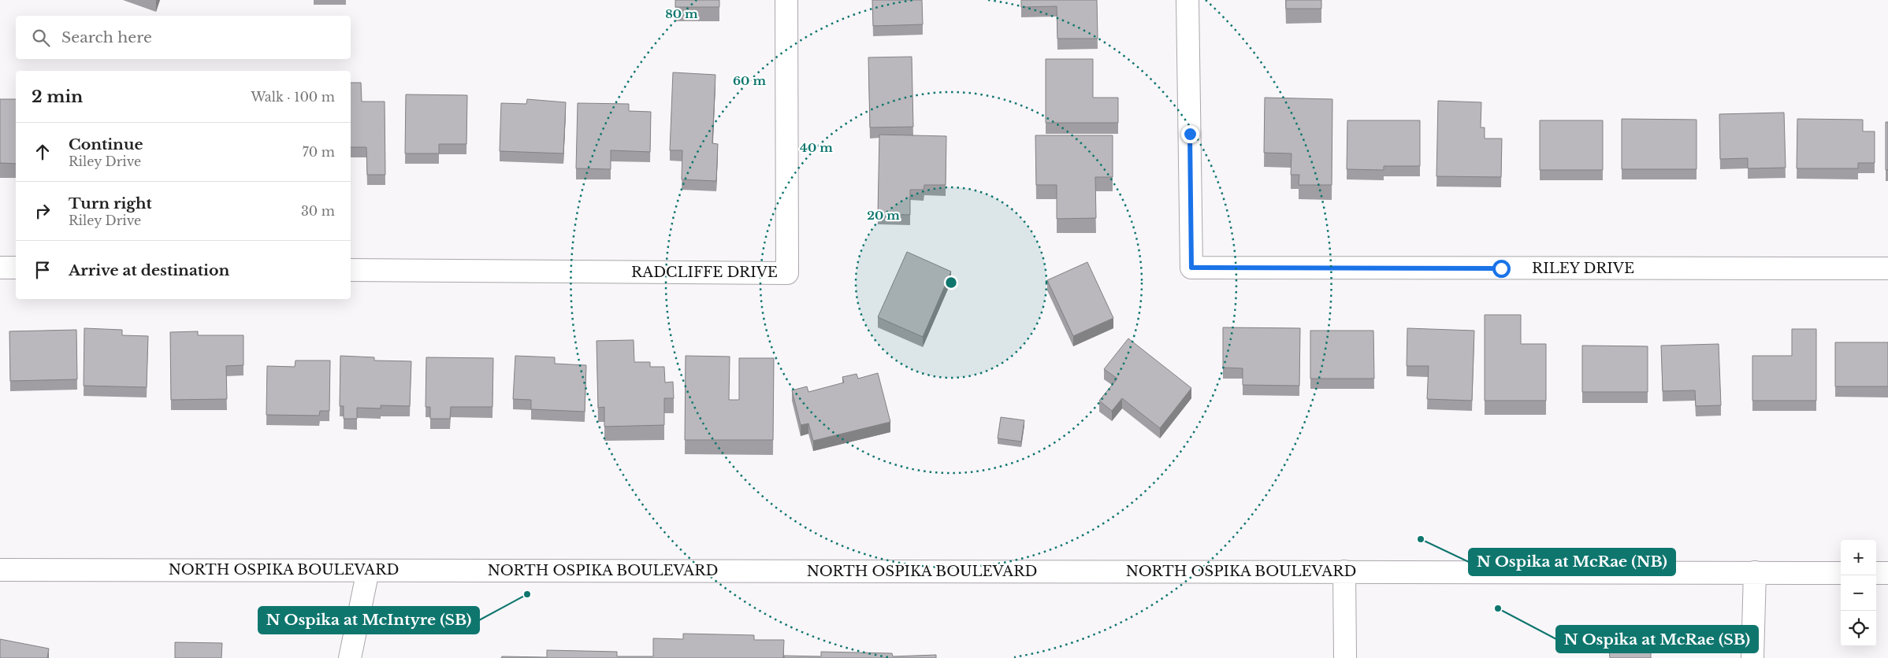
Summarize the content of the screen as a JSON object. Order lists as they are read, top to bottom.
{
  "streets": {
    "street": ["RILEY DRIVE", "RADCLIFFE DRIVE", "NORTH OSPIKA BOULEVARD"]
  },
  "places": ["N Ospika at McRae (NB)", "N Ospika at McIntyre (SB)", "N Ospika at McRae (SB)"],
  "page": {
    "search": "Search here",
    "heading": ["2 min", "Walk · 100 m"],
    "list": [
      ["Continue", "Riley Drive", "70 m"],
      ["Turn right", "Riley Drive", "30 m"],
      "Arrive at destination"
    ],
    "map_buttons": ["+", "−"]
  },
  "rings": [
    "80 m",
    "60 m",
    "40 m",
    "20 m"
  ]
}
